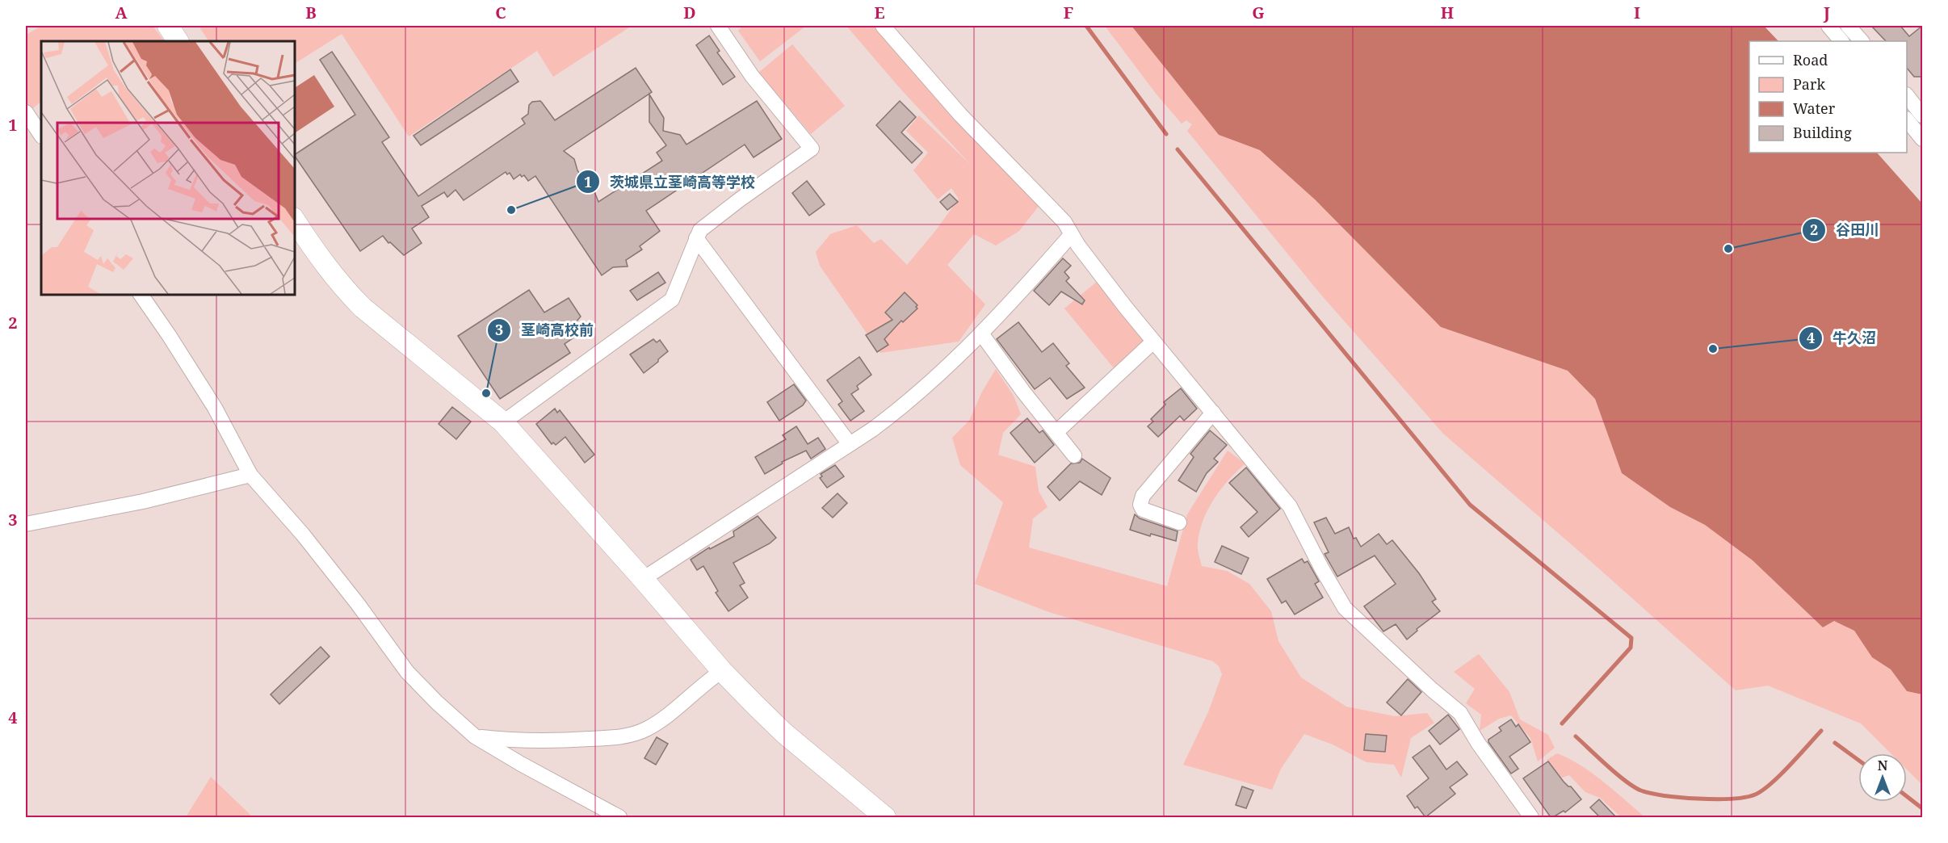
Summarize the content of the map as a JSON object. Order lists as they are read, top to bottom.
{
  "places": [
    "茨城県立茎崎高等学校",
    "谷田川",
    "牛久沼",
    "茎崎高校前"
  ],
  "legend": [
    "Road",
    "Park",
    "Water",
    "Building"
  ],
  "north": "top",
  "grid": {
    "columns": [
      "A",
      "B",
      "C",
      "D",
      "E",
      "F",
      "G",
      "H",
      "I",
      "J"
    ],
    "rows": [
      "1",
      "2",
      "3",
      "4"
    ]
  }
}
